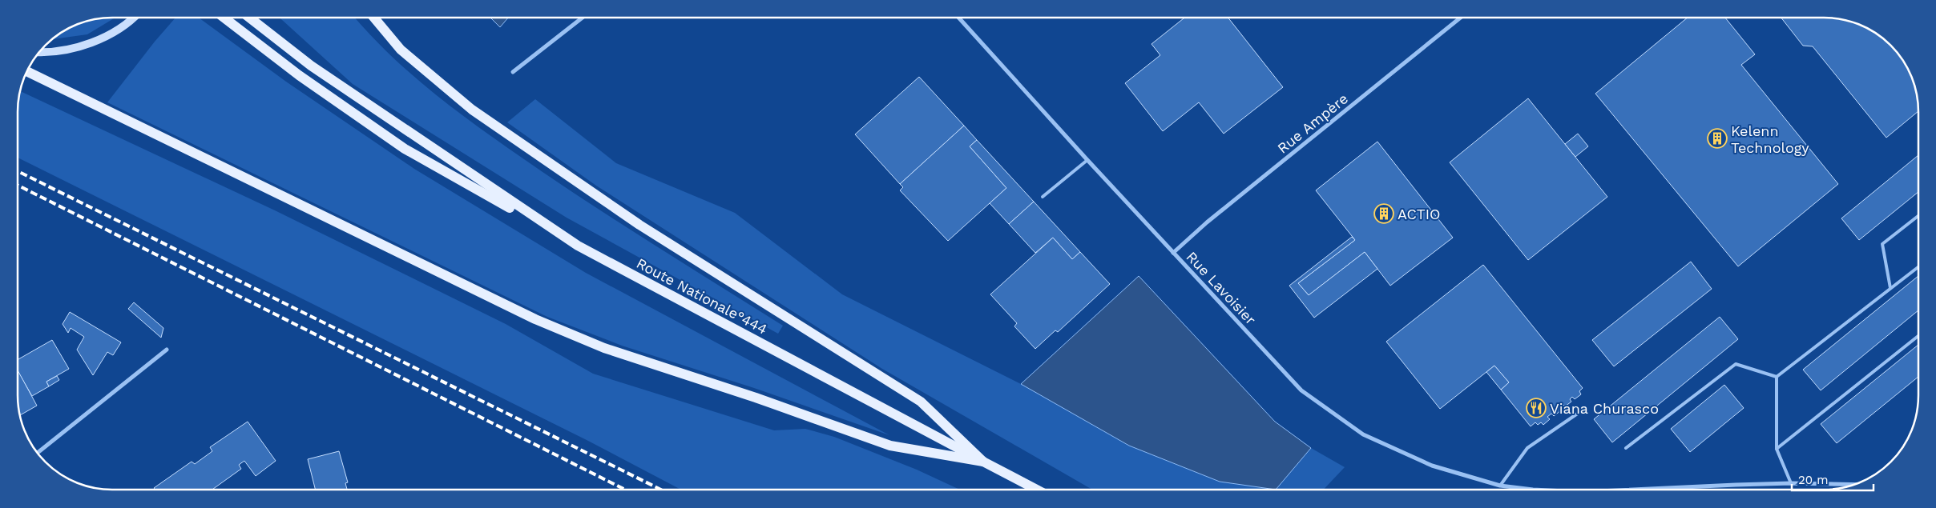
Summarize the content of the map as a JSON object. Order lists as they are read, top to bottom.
{
  "streets": {
    "main road": ["Route Nationale°444"],
    "street": ["Rue Ampère", "Rue Lavoisier"]
  },
  "crossings": [
    ["Rue Ampère", "Rue Lavoisier"]
  ],
  "places": {
    "building": ["Kelenn Technology", "ACTIO"],
    "restaurant": ["Viana Churasco"]
  },
  "scale_bar": "20 m"
}
